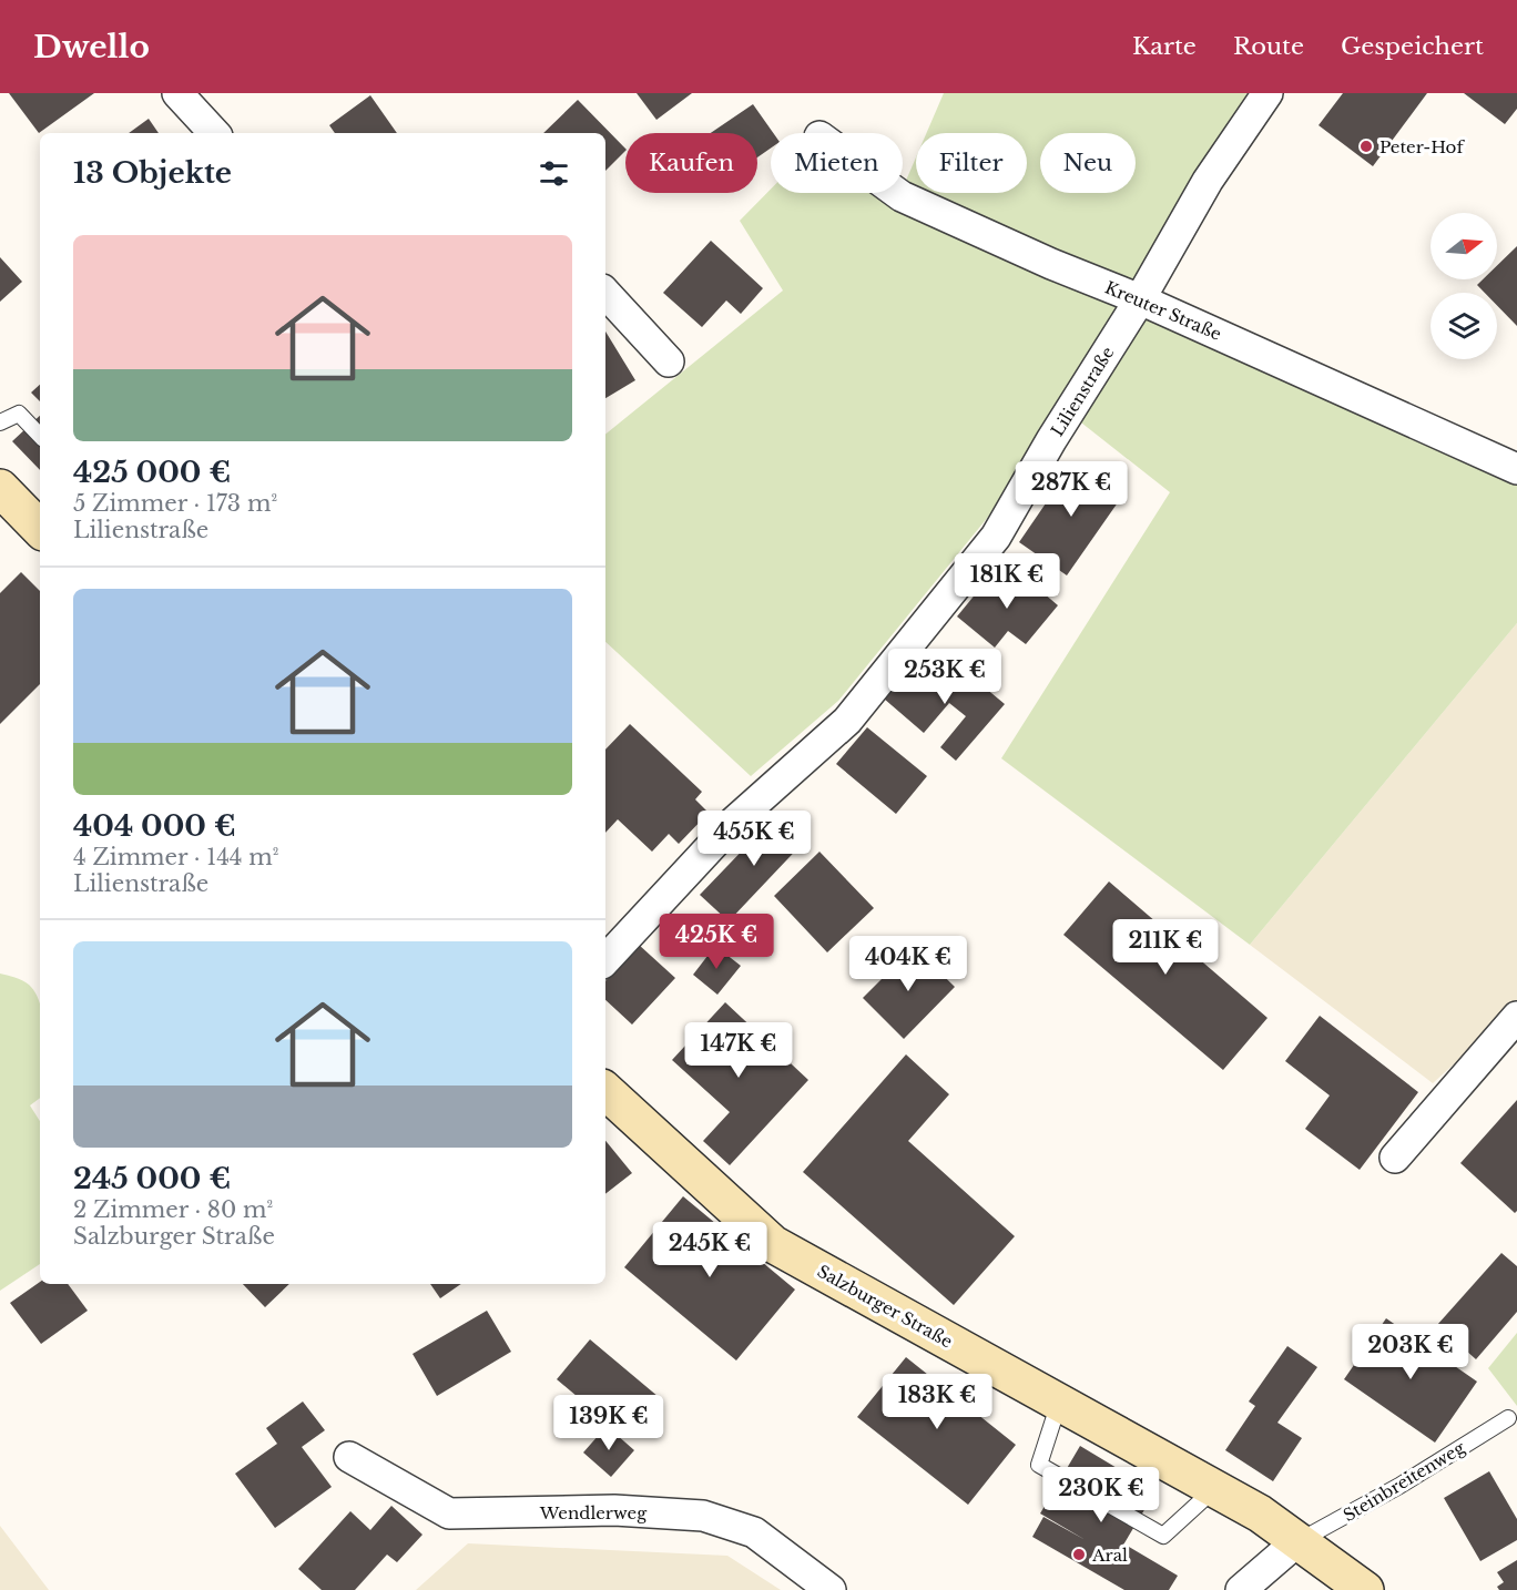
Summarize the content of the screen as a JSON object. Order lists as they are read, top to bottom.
{
  "streets": {
    "main road": ["Salzburger Straße"],
    "street": ["Kreuter Straße", "Lilienstraße", "Wendlerweg"],
    "lane": ["Steinbreitenweg"]
  },
  "crossings": [
    ["Kreuter Straße", "Lilienstraße"],
    ["Salzburger Straße", "Steinbreitenweg"]
  ],
  "places": ["Peter-Hof", "Aral"],
  "north": "right",
  "page": {
    "header": "Dwello",
    "nav": ["Karte", "Route", "Gespeichert"],
    "chip": [
      "Kaufen",
      "Mieten",
      "Filter",
      "Neu"
    ],
    "heading": "13 Objekte",
    "list": [
      {
        "name": "425 000 €",
        "note": "5 Zimmer · 173 m² · Lilienstraße"
      },
      {
        "name": "404 000 €",
        "note": "4 Zimmer · 144 m² · Lilienstraße"
      },
      {
        "name": "245 000 €",
        "note": "2 Zimmer · 80 m² · Salzburger Straße"
      }
    ],
    "price": [
      "287K €",
      "181K €",
      "253K €",
      "455K €",
      "425K €",
      "211K €",
      "404K €",
      "147K €",
      "245K €",
      "203K €",
      "183K €",
      "139K €",
      "230K €"
    ]
  }
}
